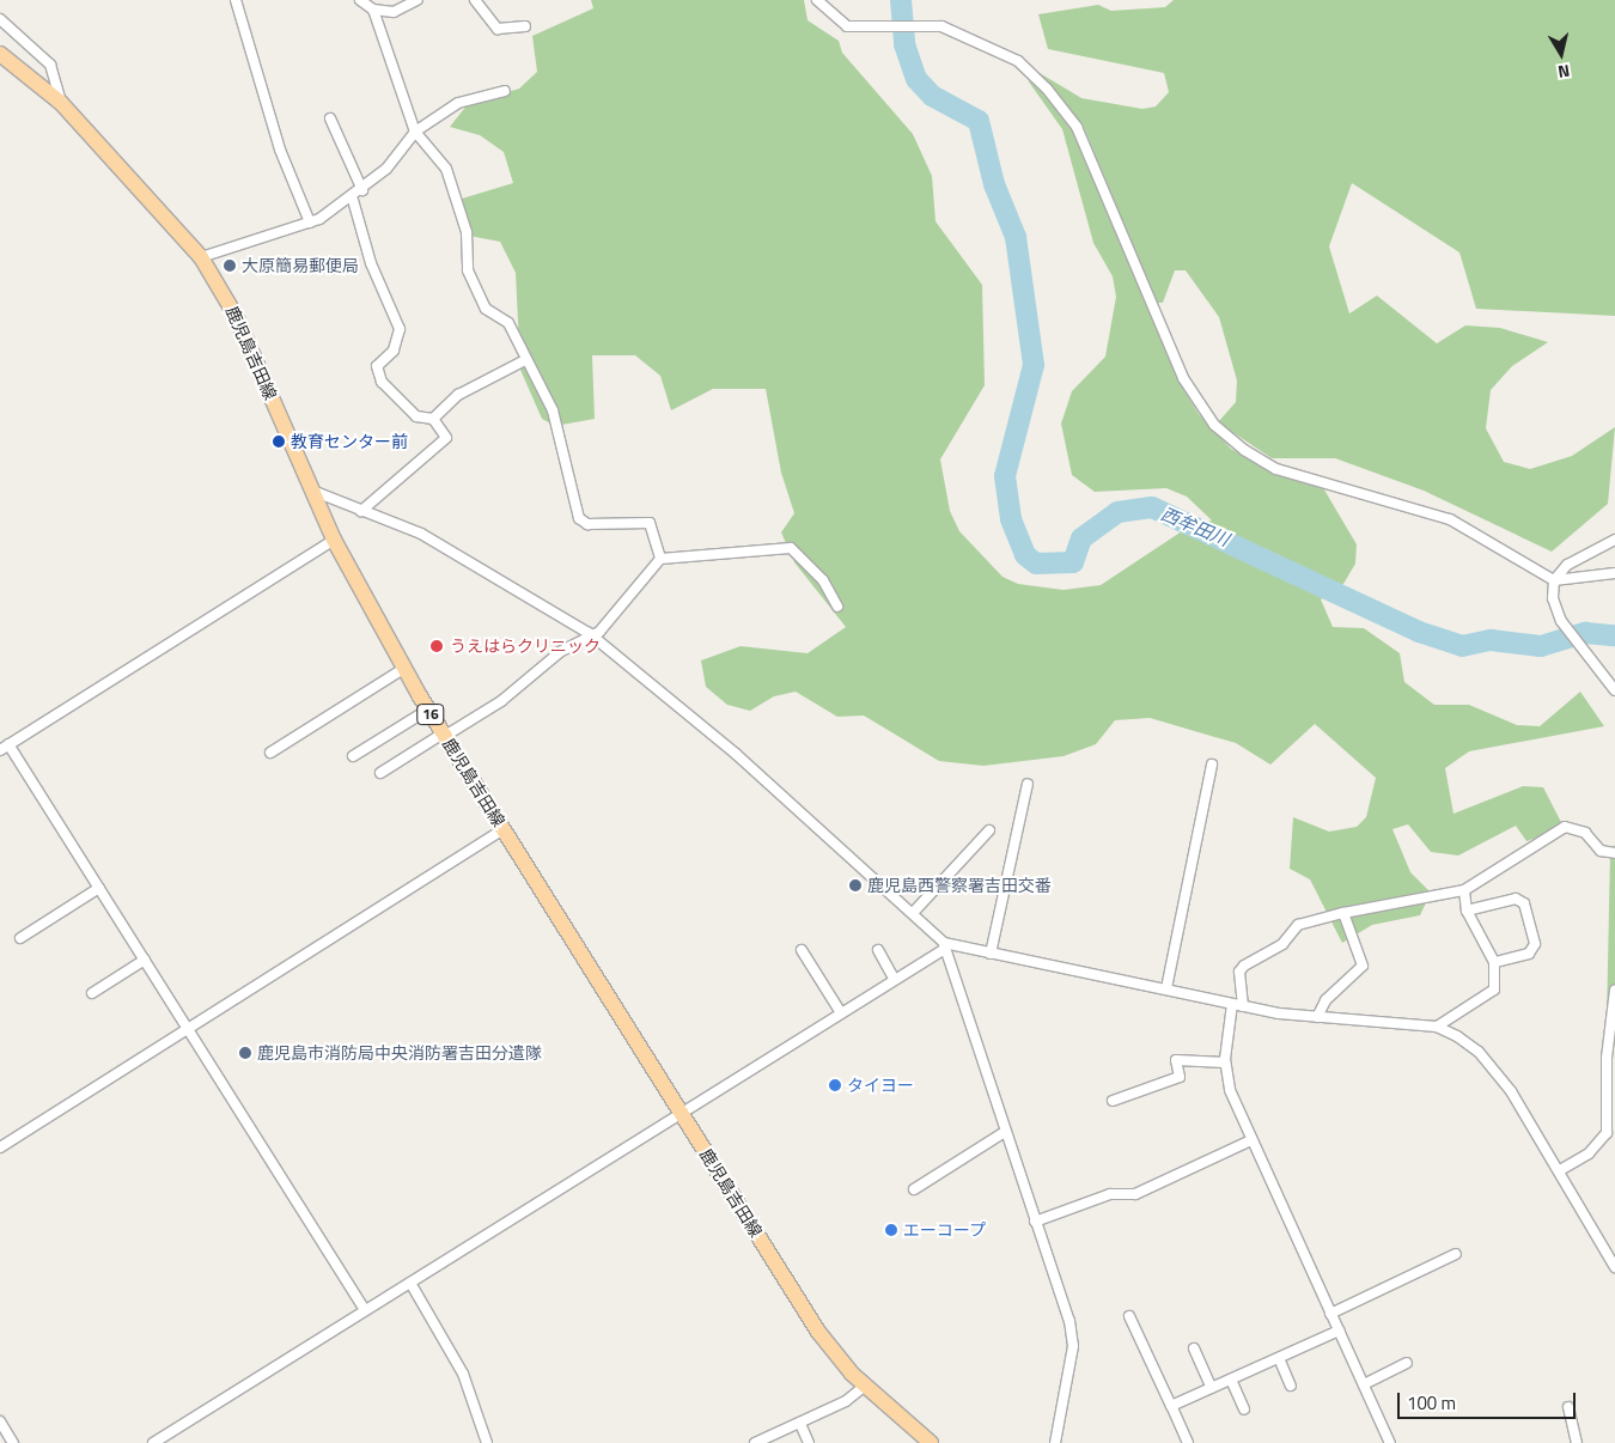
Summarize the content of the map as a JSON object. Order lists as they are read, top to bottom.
{
  "streets": {
    "main road": ["鹿児島吉田線", "16"]
  },
  "water": ["西牟田川"],
  "places": [
    "大原簡易郵便局",
    "教育センター前",
    "うえはらクリニック",
    "鹿児島西警察署吉田交番",
    "鹿児島市消防局中央消防署吉田分遣隊",
    "タイヨー",
    "エーコープ"
  ],
  "scale_bar": "100 m",
  "north": "bottom"
}
